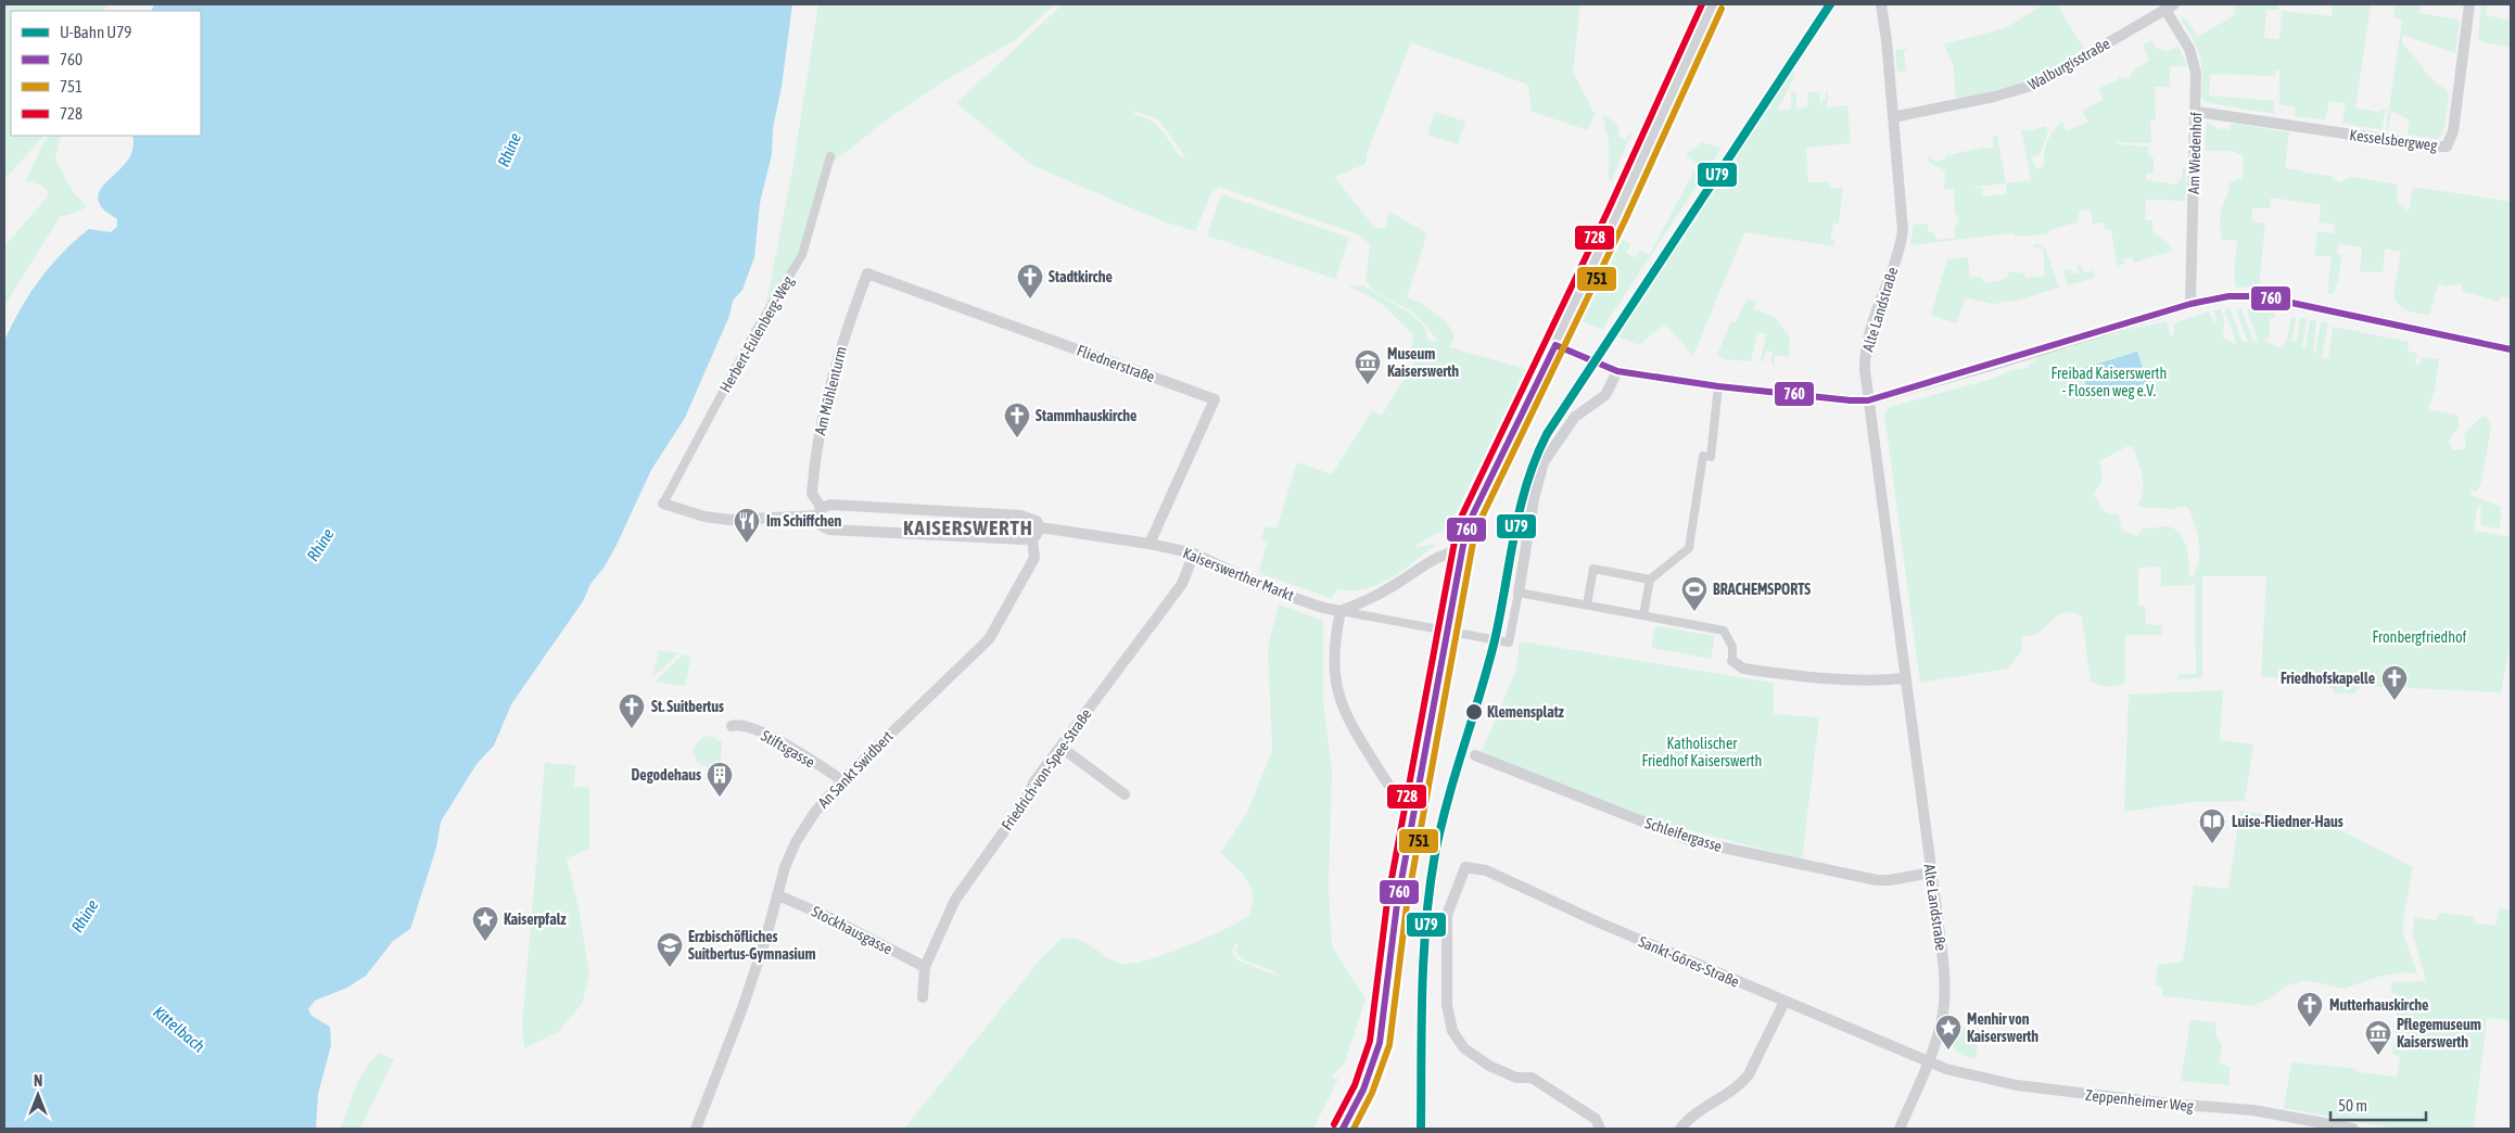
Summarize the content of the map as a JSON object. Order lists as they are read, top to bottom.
{
  "streets": {
    "street": [
      "Walburgisstraße",
      "Kesselsbergweg",
      "Am Wiedenhof",
      "Alte Landstraße",
      "Herbert-Eulenberg-Weg",
      "Fliednerstraße",
      "Am Mühlenturm",
      "Kaiserswerther Markt",
      "Stiftsgasse",
      "An Sankt Swidbert",
      "Friedrich-von-Spee-Straße",
      "Schleifergasse",
      "Stockhausgasse",
      "Sankt-Göres-Straße",
      "Zeppenheimer Weg"
    ]
  },
  "crossings": [
    ["Walburgisstraße", "Am Wiedenhof"],
    ["Walburgisstraße", "Alte Landstraße"],
    ["Kesselsbergweg", "Am Wiedenhof"],
    ["Alte Landstraße", "Schleifergasse"],
    ["Alte Landstraße", "Sankt-Göres-Straße"],
    ["Alte Landstraße", "Zeppenheimer Weg"],
    ["Herbert-Eulenberg-Weg", "Kaiserswerther Markt"],
    ["Fliednerstraße", "Am Mühlenturm"],
    ["Fliednerstraße", "Kaiserswerther Markt"],
    ["Am Mühlenturm", "Kaiserswerther Markt"],
    ["Kaiserswerther Markt", "Friedrich-von-Spee-Straße"],
    ["Stiftsgasse", "An Sankt Swidbert"],
    ["An Sankt Swidbert", "Stockhausgasse"],
    ["Friedrich-von-Spee-Straße", "Stockhausgasse"],
    ["Sankt-Göres-Straße", "Zeppenheimer Weg"]
  ],
  "districts": ["KAISERSWERTH"],
  "water": ["Rhine", "Kittelbach"],
  "parks": ["Freibad Kaiserswerth - Flossen weg e.V.", "Fronbergfriedhof", "Katholischer Friedhof Kaiserswerth"],
  "places": {
    "church": [
      "Stadtkirche",
      "Stammhauskirche",
      "Friedhofskapelle",
      "St. Suitbertus",
      "Mutterhauskirche"
    ],
    "museum": ["Museum Kaiserswerth", "Pflegemuseum Kaiserswerth"],
    "restaurant": ["Im Schiffchen"],
    "sports": ["BRACHEMSPORTS"],
    "other": ["Klemensplatz"],
    "building": ["Degodehaus"],
    "library": ["Luise-Fliedner-Haus"],
    "place": ["Kaiserpfalz", "Menhir von Kaiserswerth"],
    "school or university": ["Erzbischöfliches Suitbertus-Gymnasium"]
  },
  "lines": [
    "metro line U79",
    "transit line 728",
    "transit line 751",
    "transit line 760"
  ],
  "legend": [
    "U-Bahn U79",
    "760",
    "751",
    "728"
  ],
  "scale_bar": "50 m",
  "north": "top"
}
